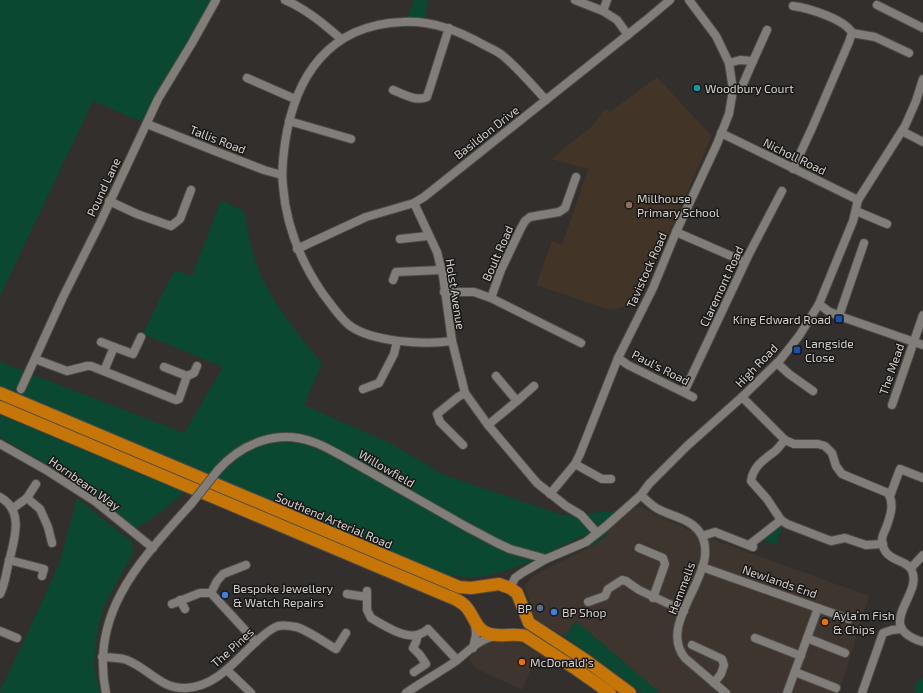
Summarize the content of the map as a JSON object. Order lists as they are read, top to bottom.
{
  "streets": {
    "highway": ["Southend Arterial Road"],
    "street": [
      "Basildon Drive",
      "Tallis Road",
      "Nicholl Road",
      "Pound Lane",
      "Boult Road",
      "Tavistock Road",
      "Claremont Road",
      "Holst Avenue",
      "High Road",
      "Paul's Road",
      "The Mead",
      "Willowfield",
      "Hornbeam Way",
      "Newlands End",
      "Hemmells",
      "The Pines"
    ]
  },
  "crossings": [
    ["Basildon Drive", "Holst Avenue"],
    ["Tallis Road", "Pound Lane"],
    ["Nicholl Road", "Tavistock Road"],
    ["Nicholl Road", "High Road"],
    ["Tavistock Road", "Holst Avenue"],
    ["Tavistock Road", "Paul's Road"],
    ["Claremont Road", "Paul's Road"],
    ["Holst Avenue", "High Road"],
    ["High Road", "Willowfield"],
    ["High Road", "Southend Arterial Road"],
    ["Willowfield", "Hornbeam Way"],
    ["Willowfield", "The Pines"],
    ["Newlands End", "Hemmells"]
  ],
  "places": {
    "other": [
      "Woodbury Court",
      "Millhouse Primary School",
      "Bespoke Jewellery & Watch Repairs",
      "BP",
      "BP Shop",
      "Ayla’m Fish & Chips",
      "McDonald's"
    ],
    "transit": ["King Edward Road", "Langside Close"]
  }
}
